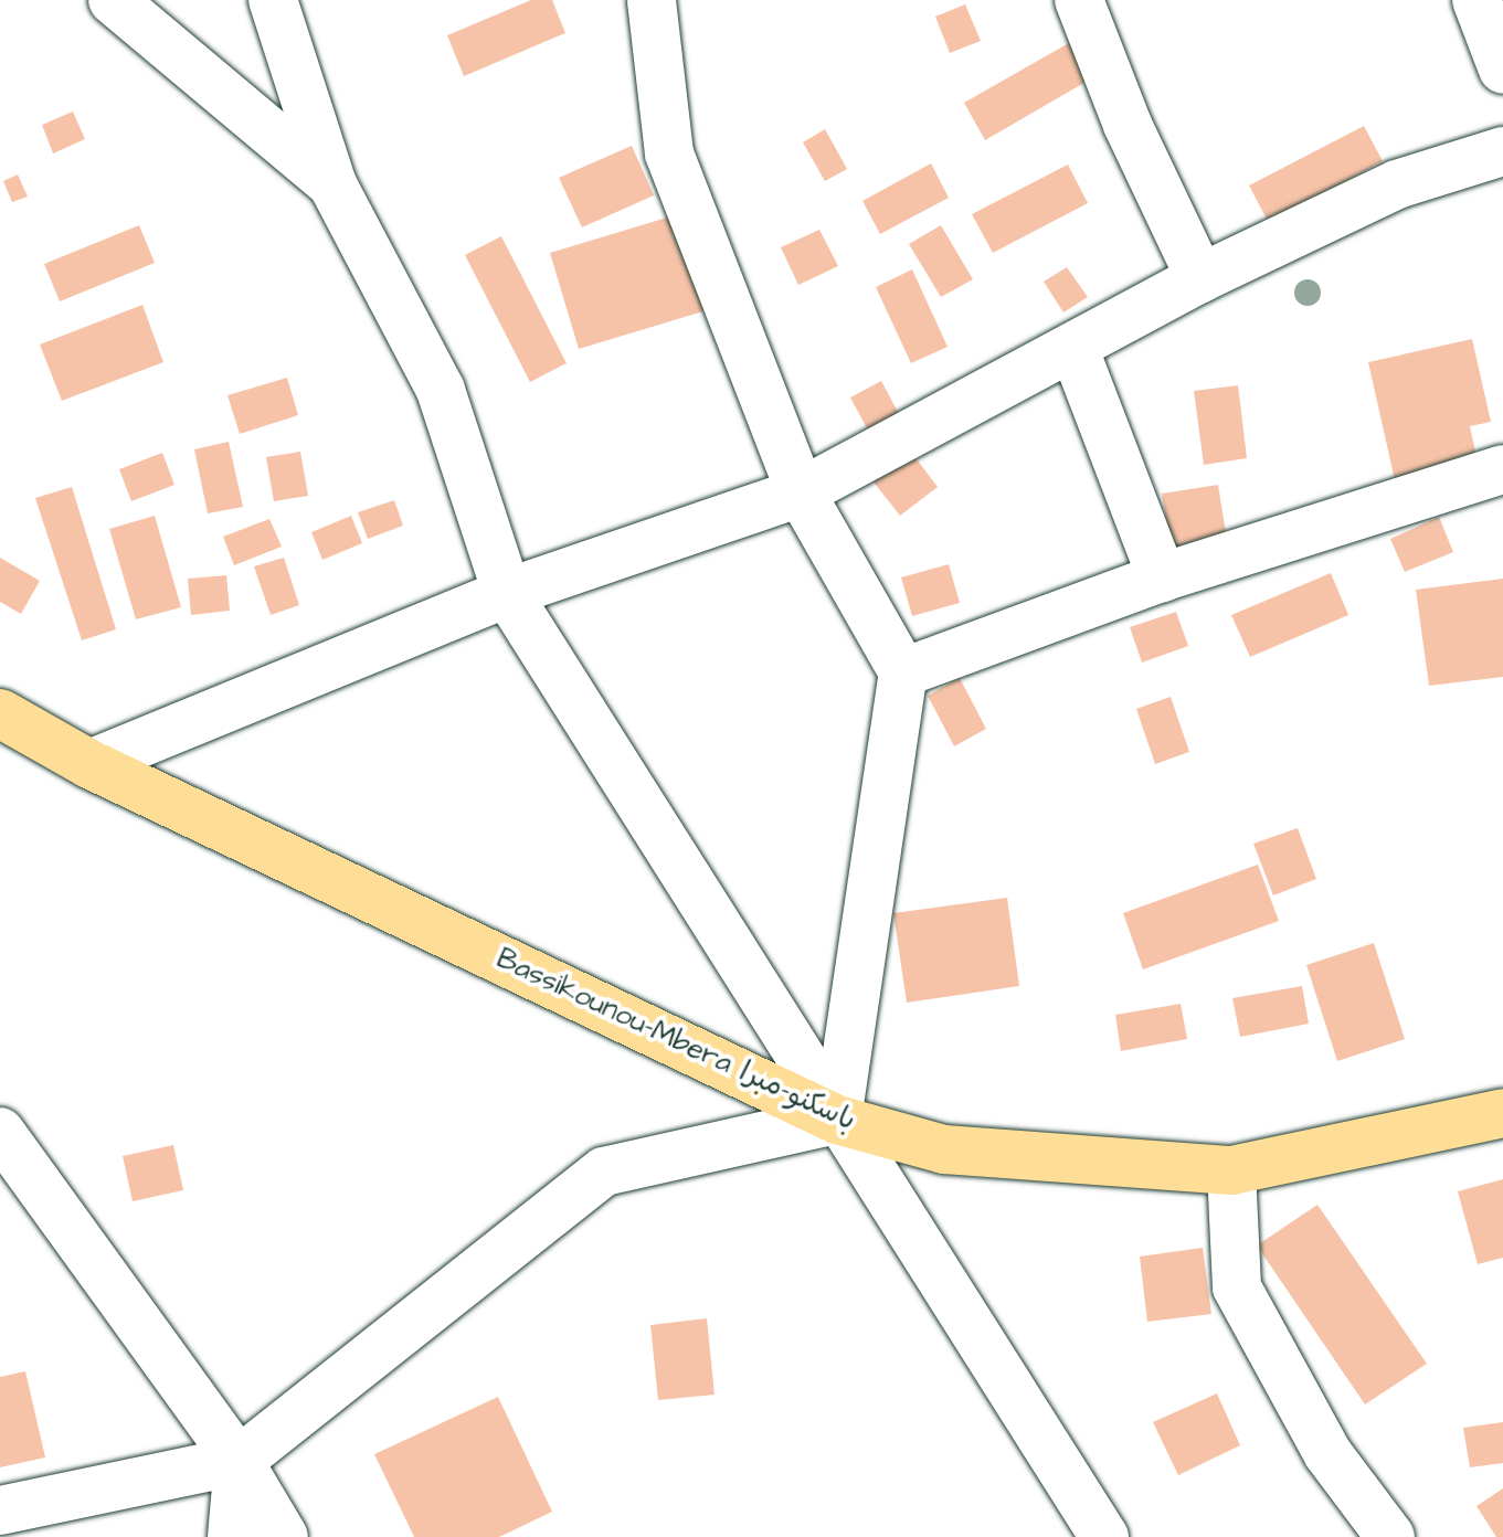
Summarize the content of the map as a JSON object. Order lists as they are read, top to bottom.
{
  "streets": {
    "main road": ["Bassikounou-Mbera باسكنو-مبرا"]
  }
}
